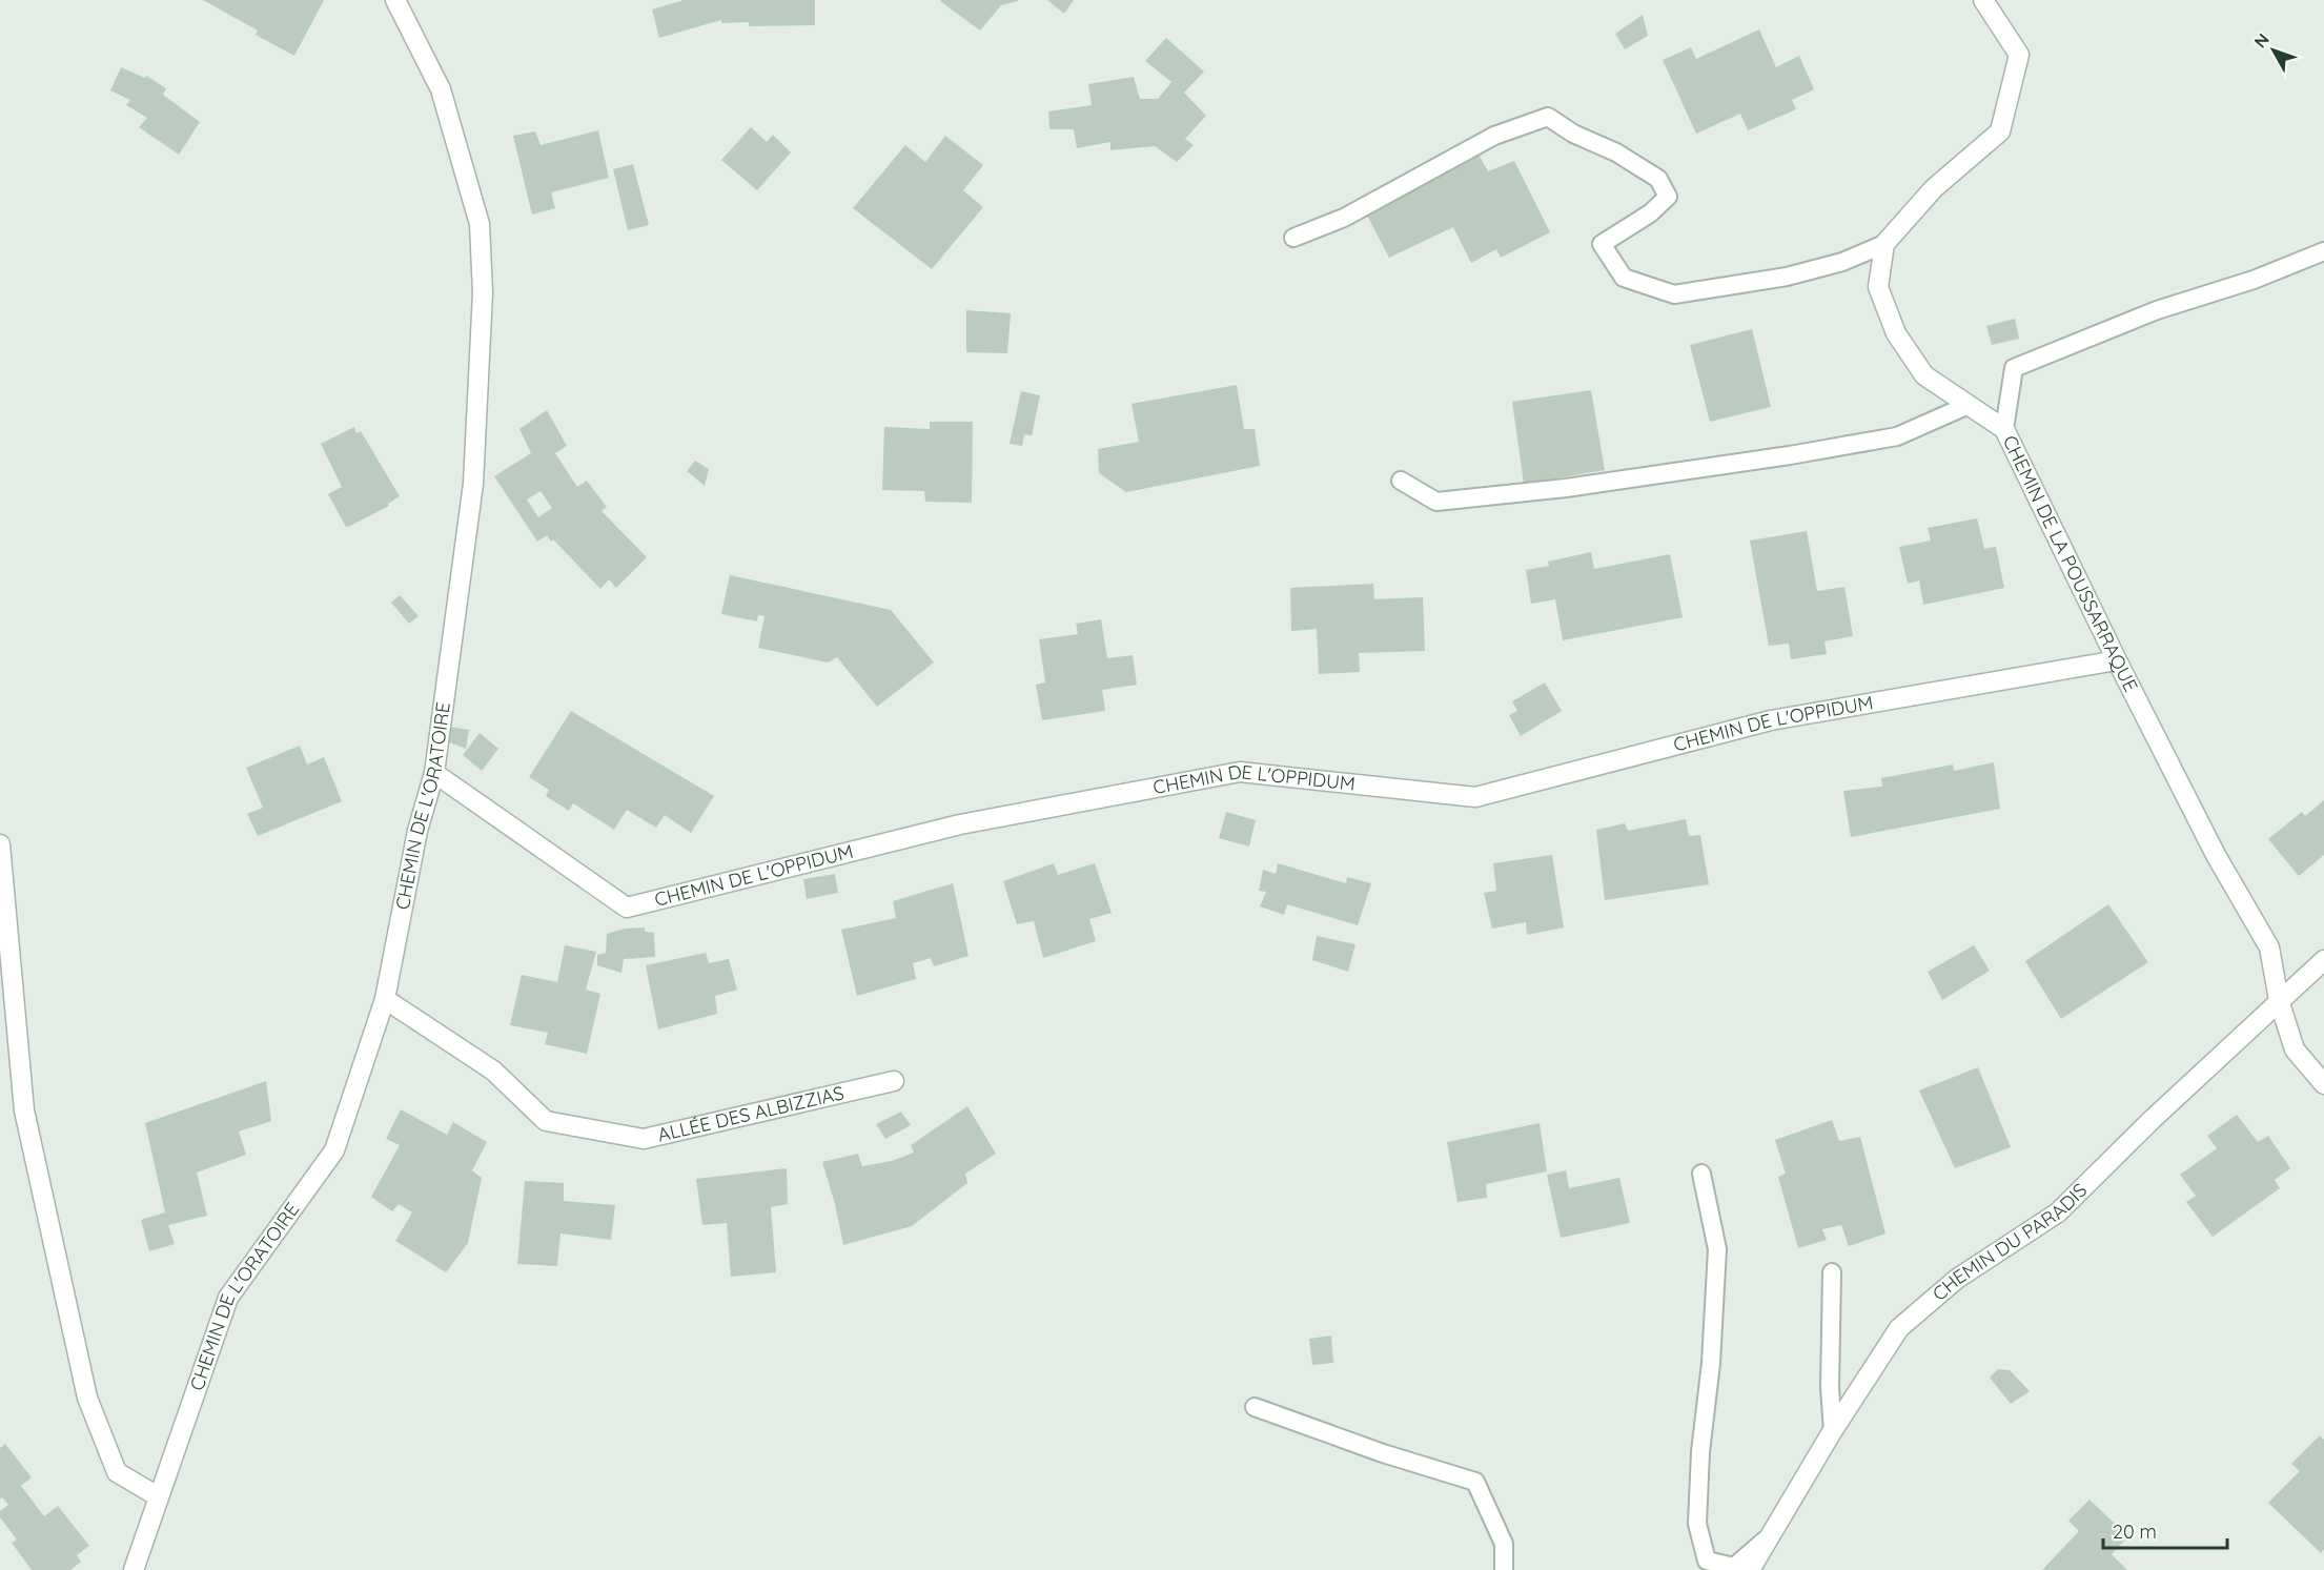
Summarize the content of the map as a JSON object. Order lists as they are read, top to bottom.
{
  "streets": {
    "street": [
      "CHEMIN DE LA POUSSARRAQUE",
      "CHEMIN DE L'OPPIDUM",
      "CHEMIN DE L'ORATOIRE",
      "ALLÉE DES ALBIZZIAS",
      "CHEMIN DU PARADIS"
    ]
  },
  "crossings": [
    ["CHEMIN DE LA POUSSARRAQUE", "CHEMIN DE L'OPPIDUM"],
    ["CHEMIN DE LA POUSSARRAQUE", "CHEMIN DU PARADIS"],
    ["CHEMIN DE L'OPPIDUM", "CHEMIN DE L'ORATOIRE"],
    ["CHEMIN DE L'ORATOIRE", "ALLÉE DES ALBIZZIAS"]
  ],
  "scale_bar": "20 m",
  "north": "top left"
}
